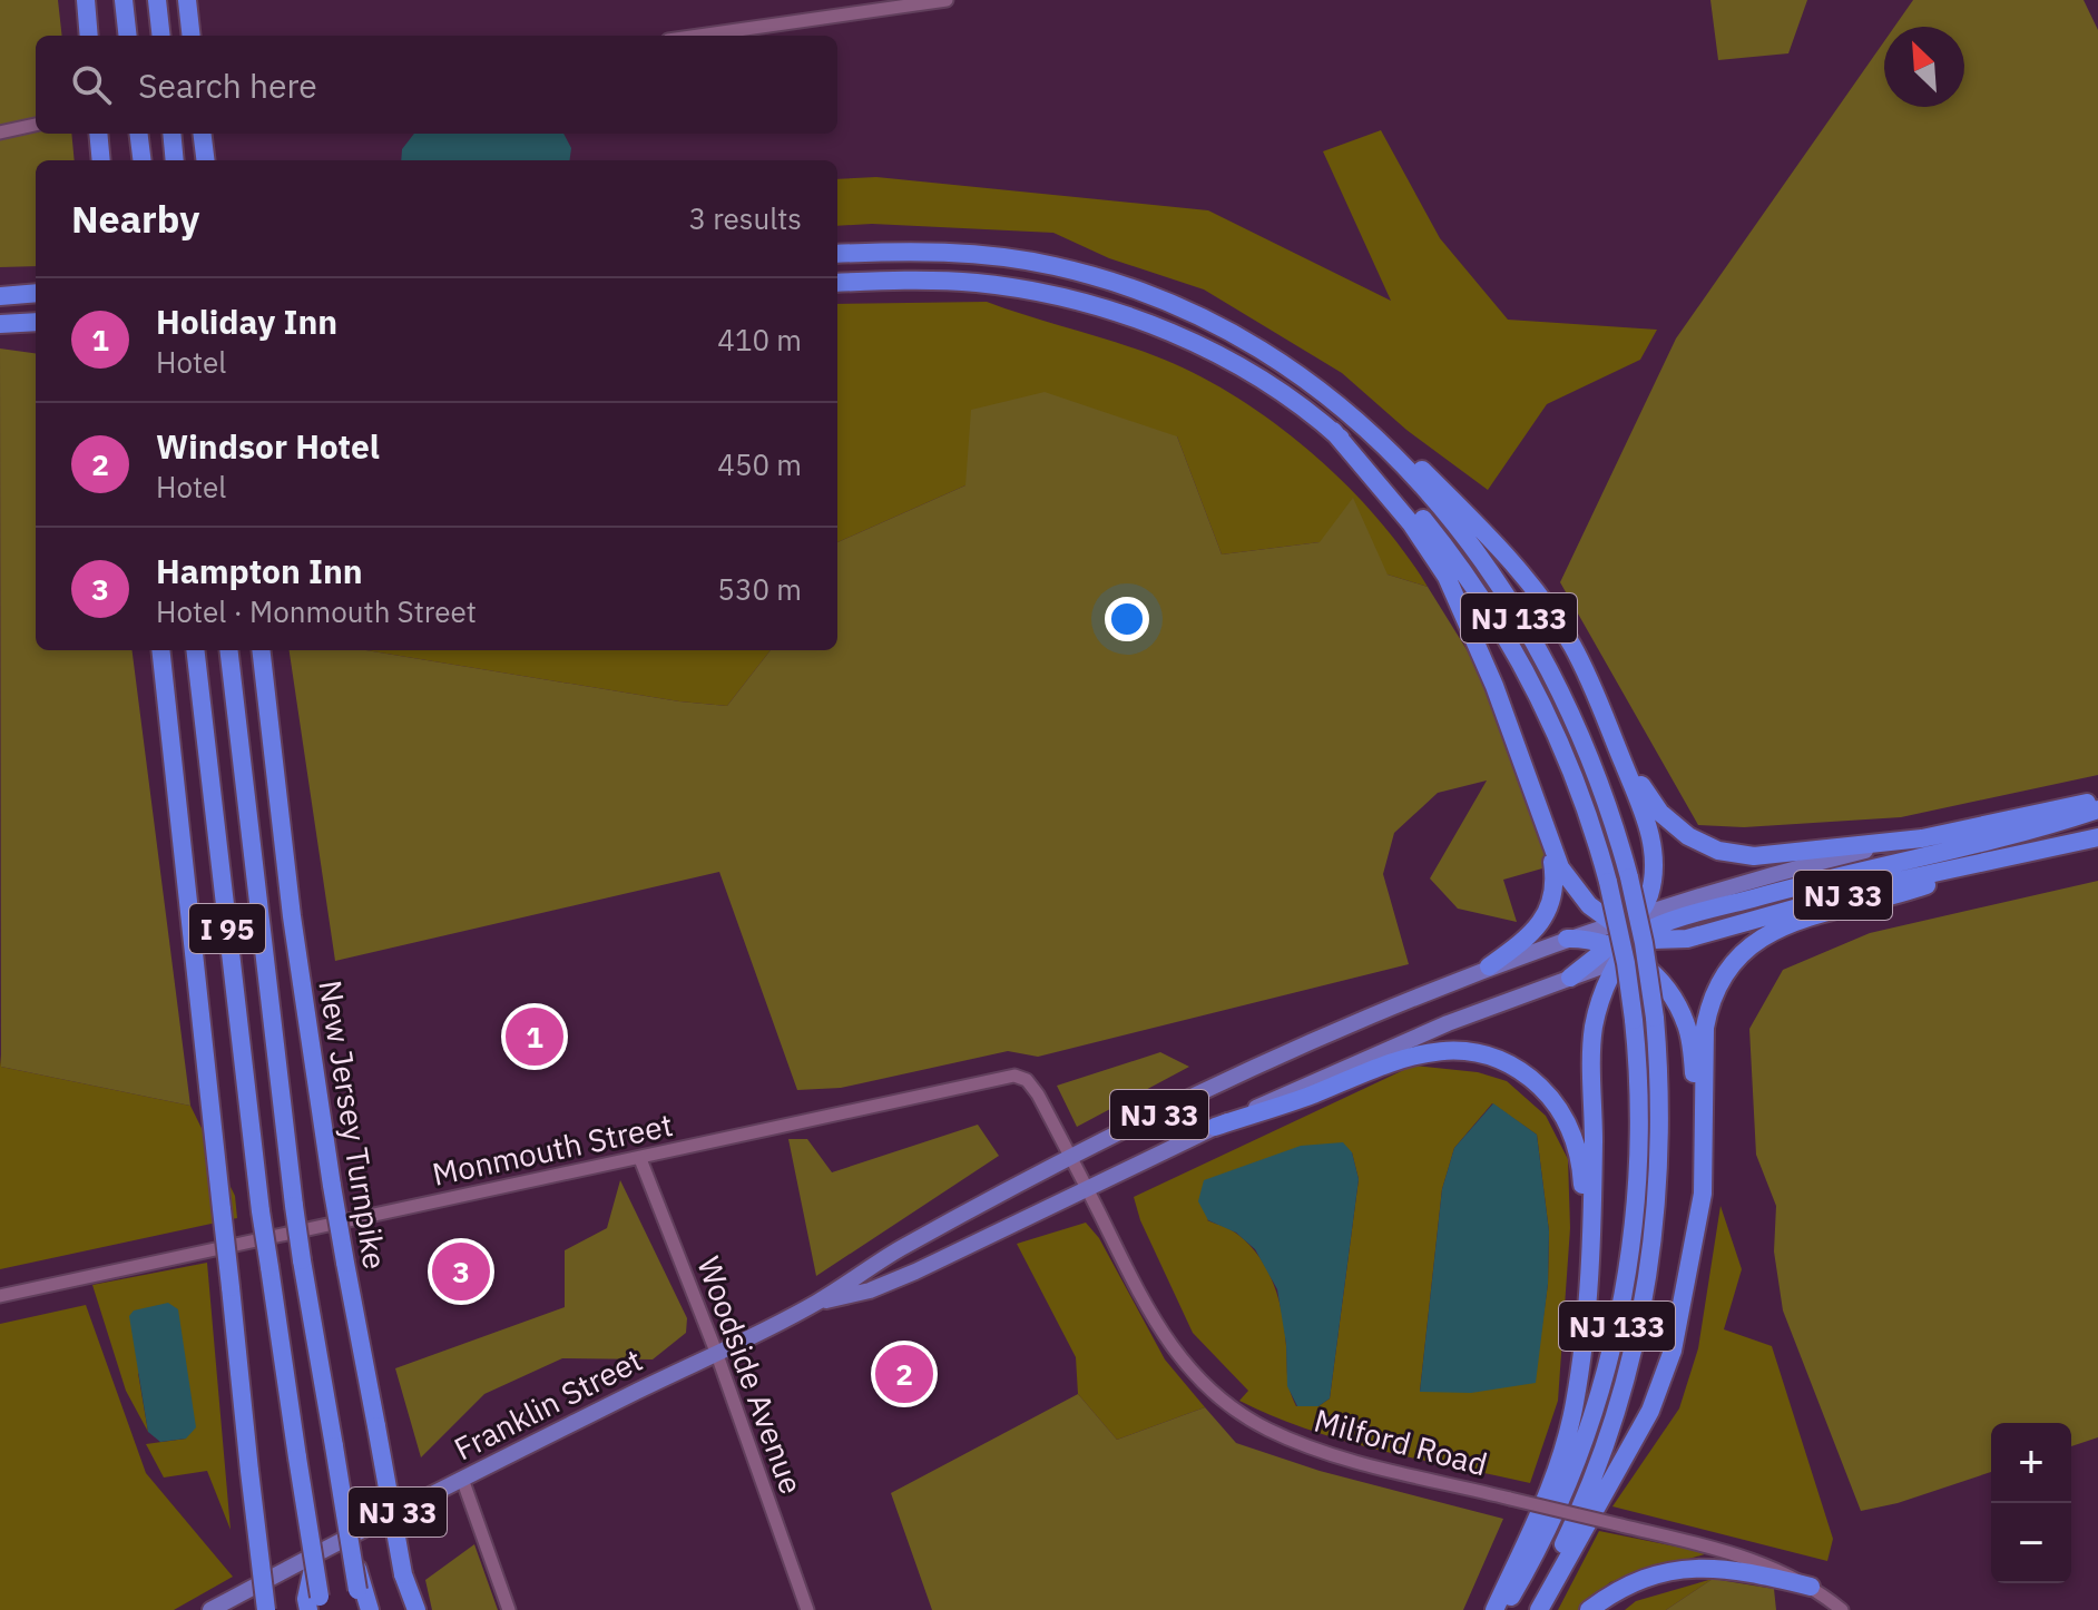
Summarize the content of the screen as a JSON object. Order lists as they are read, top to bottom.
{
  "streets": {
    "highway": [
      "NJ 133",
      "NJ 33",
      "I 95",
      "New Jersey Turnpike"
    ],
    "main road": ["Franklin Street"],
    "street": ["Monmouth Street", "Woodside Avenue", "Milford Road"]
  },
  "crossings": [
    ["NJ 33", "Monmouth Street"],
    ["NJ 33", "Franklin Street"],
    ["NJ 33", "Milford Road"],
    ["Monmouth Street", "Woodside Avenue"],
    ["Monmouth Street", "Milford Road"],
    ["Woodside Avenue", "Franklin Street"]
  ],
  "north": "top left",
  "page": {
    "search": "Search here",
    "heading": ["Nearby", "3 results"],
    "list": [
      {
        "mark": "1",
        "name": "Holiday Inn",
        "note": "Hotel",
        "value": "410 m"
      },
      {
        "mark": "2",
        "name": "Windsor Hotel",
        "note": "Hotel",
        "value": "450 m"
      },
      {
        "mark": "3",
        "name": "Hampton Inn",
        "note": "Hotel · Monmouth Street",
        "value": "530 m"
      }
    ],
    "pins": ["1", "3", "2"],
    "map_buttons": ["+", "−"]
  }
}
